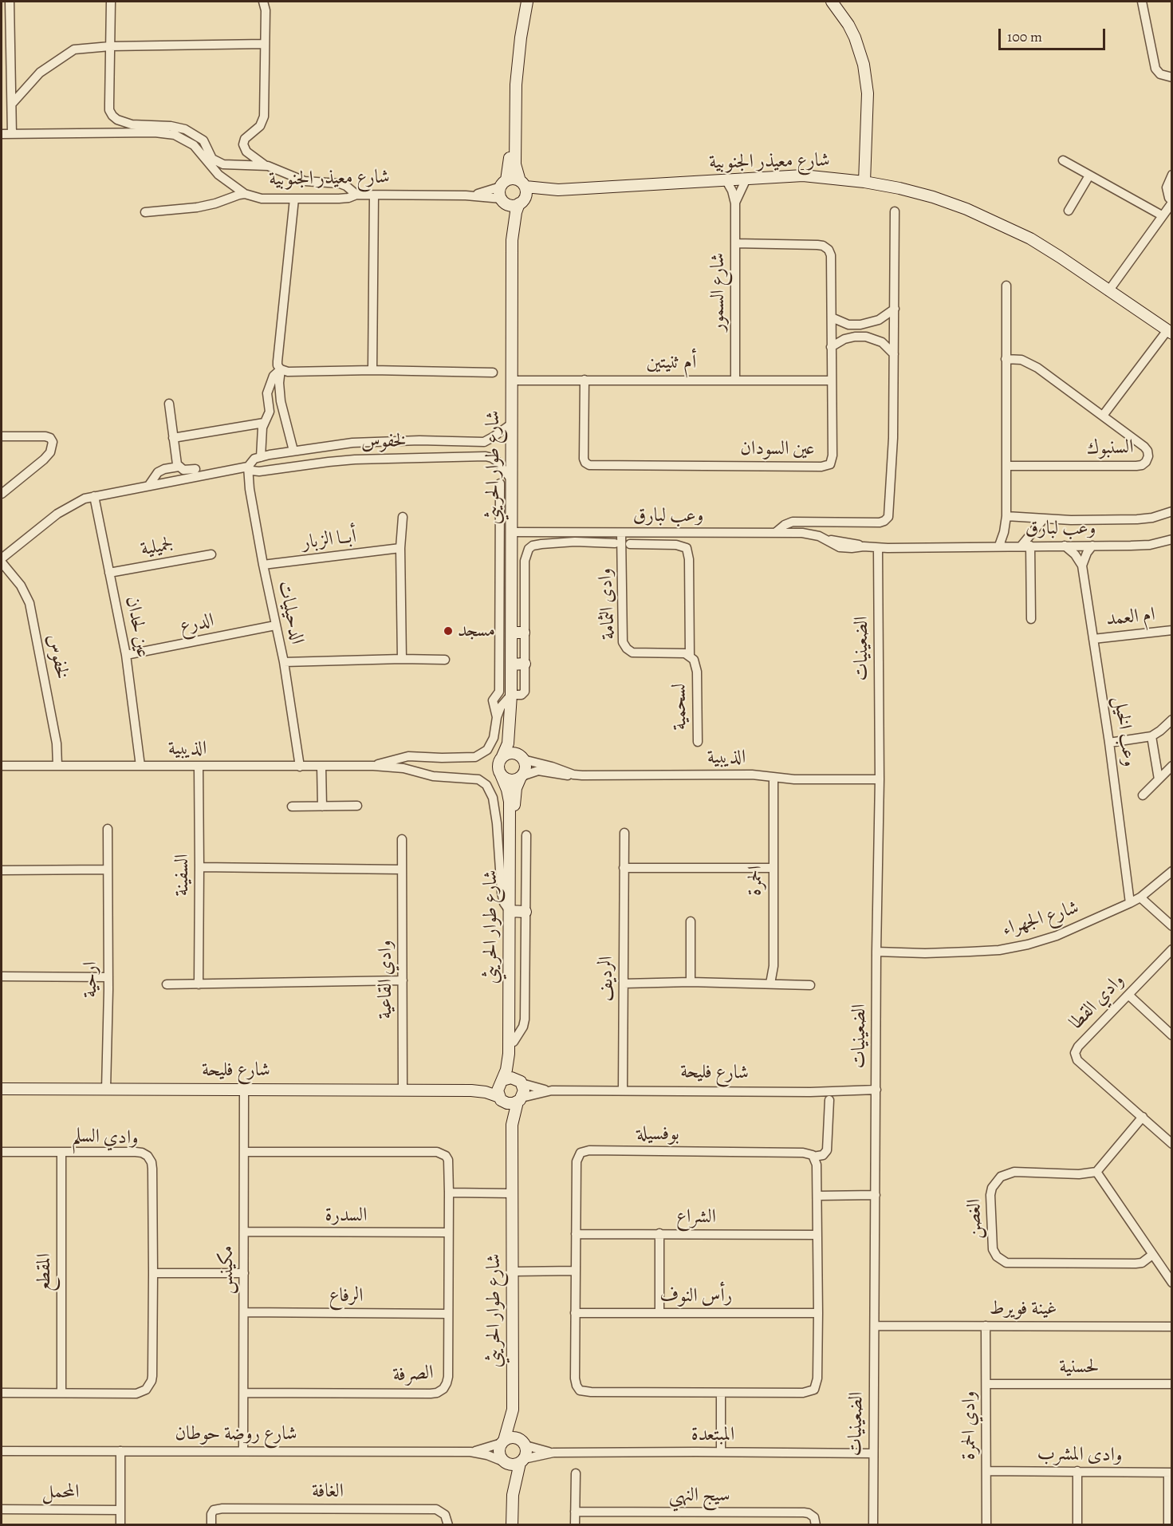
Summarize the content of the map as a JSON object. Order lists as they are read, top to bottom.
{
  "streets": {
    "street": [
      "شارع معيذر الجنوبية",
      "شارع السمور",
      "أم ثنيتين",
      "لخفوس",
      "السنبوك",
      "عين السودان",
      "شارع طوار الحريثي",
      "وعب لبارق",
      "أبــا الزبار",
      "لجميلية",
      "وادى الثمامة",
      "الدحيليات",
      "ام العمد",
      "الدرع",
      "عين لحدان",
      "الضعينيات",
      "لسحمية",
      "وعب الخيل",
      "الذيبية",
      "السفينة",
      "الحمرة",
      "شارع الجهراء",
      "الرديف",
      "ارحية",
      "وادي القاعية",
      "وادي القطا",
      "شارع فليحة",
      "بوفسيلة",
      "وادي السلم",
      "السدرة",
      "الشراع",
      "الغصن",
      "مكينس",
      "المقطع",
      "الرفاع",
      "رأس النوف",
      "غينة فويرط",
      "لحسنية",
      "الصرفة",
      "وادي الحمرة",
      "شارع روضة حوطان",
      "المبتعدة",
      "وادى المشرب",
      "الغافة",
      "المحمل",
      "سيج النهي"
    ]
  },
  "crossings": [
    ["شارع معيذر الجنوبية", "شارع السمور"],
    ["شارع معيذر الجنوبية", "السنبوك"],
    ["شارع معيذر الجنوبية", "شارع طوار الحريثي"],
    ["شارع السمور", "أم ثنيتين"],
    ["شارع السمور", "عين السودان"],
    ["أم ثنيتين", "عين السودان"],
    ["أم ثنيتين", "شارع طوار الحريثي"],
    ["لخفوس", "شارع طوار الحريثي"],
    ["لخفوس", "الدحيليات"],
    ["لخفوس", "عين لحدان"],
    ["لخفوس", "الذيبية"],
    ["شارع طوار الحريثي", "وعب لبارق"],
    ["شارع طوار الحريثي", "الذيبية"],
    ["شارع طوار الحريثي", "شارع فليحة"],
    ["شارع طوار الحريثي", "شارع روضة حوطان"],
    ["شارع طوار الحريثي", "المبتعدة"],
    ["وعب لبارق", "وادى الثمامة"],
    ["وعب لبارق", "الضعينيات"],
    ["أبــا الزبار", "الدحيليات"],
    ["لجميلية", "عين لحدان"],
    ["وادى الثمامة", "لسحمية"],
    ["الدحيليات", "الدرع"],
    ["الدحيليات", "الذيبية"],
    ["ام العمد", "وعب الخيل"],
    ["الدرع", "عين لحدان"],
    ["عين لحدان", "الذيبية"],
    ["الضعينيات", "الذيبية"],
    ["الضعينيات", "شارع الجهراء"],
    ["الضعينيات", "شارع فليحة"],
    ["الضعينيات", "غينة فويرط"],
    ["الضعينيات", "المبتعدة"],
    ["وعب الخيل", "شارع الجهراء"],
    ["الذيبية", "السفينة"],
    ["الذيبية", "الحمرة"],
    ["الرديف", "شارع فليحة"],
    ["ارحية", "شارع فليحة"],
    ["وادي القاعية", "شارع فليحة"],
    ["شارع فليحة", "مكينس"],
    ["بوفسيلة", "الشراع"],
    ["بوفسيلة", "رأس النوف"],
    ["وادي السلم", "المقطع"],
    ["السدرة", "مكينس"],
    ["السدرة", "الصرفة"],
    ["مكينس", "الرفاع"],
    ["مكينس", "الصرفة"],
    ["مكينس", "شارع روضة حوطان"],
    ["الرفاع", "الصرفة"],
    ["غينة فويرط", "وادي الحمرة"],
    ["لحسنية", "وادي الحمرة"],
    ["وادي الحمرة", "وادى المشرب"],
    ["شارع روضة حوطان", "المبتعدة"]
  ],
  "places": ["مسجد"],
  "scale_bar": "100 m"
}
